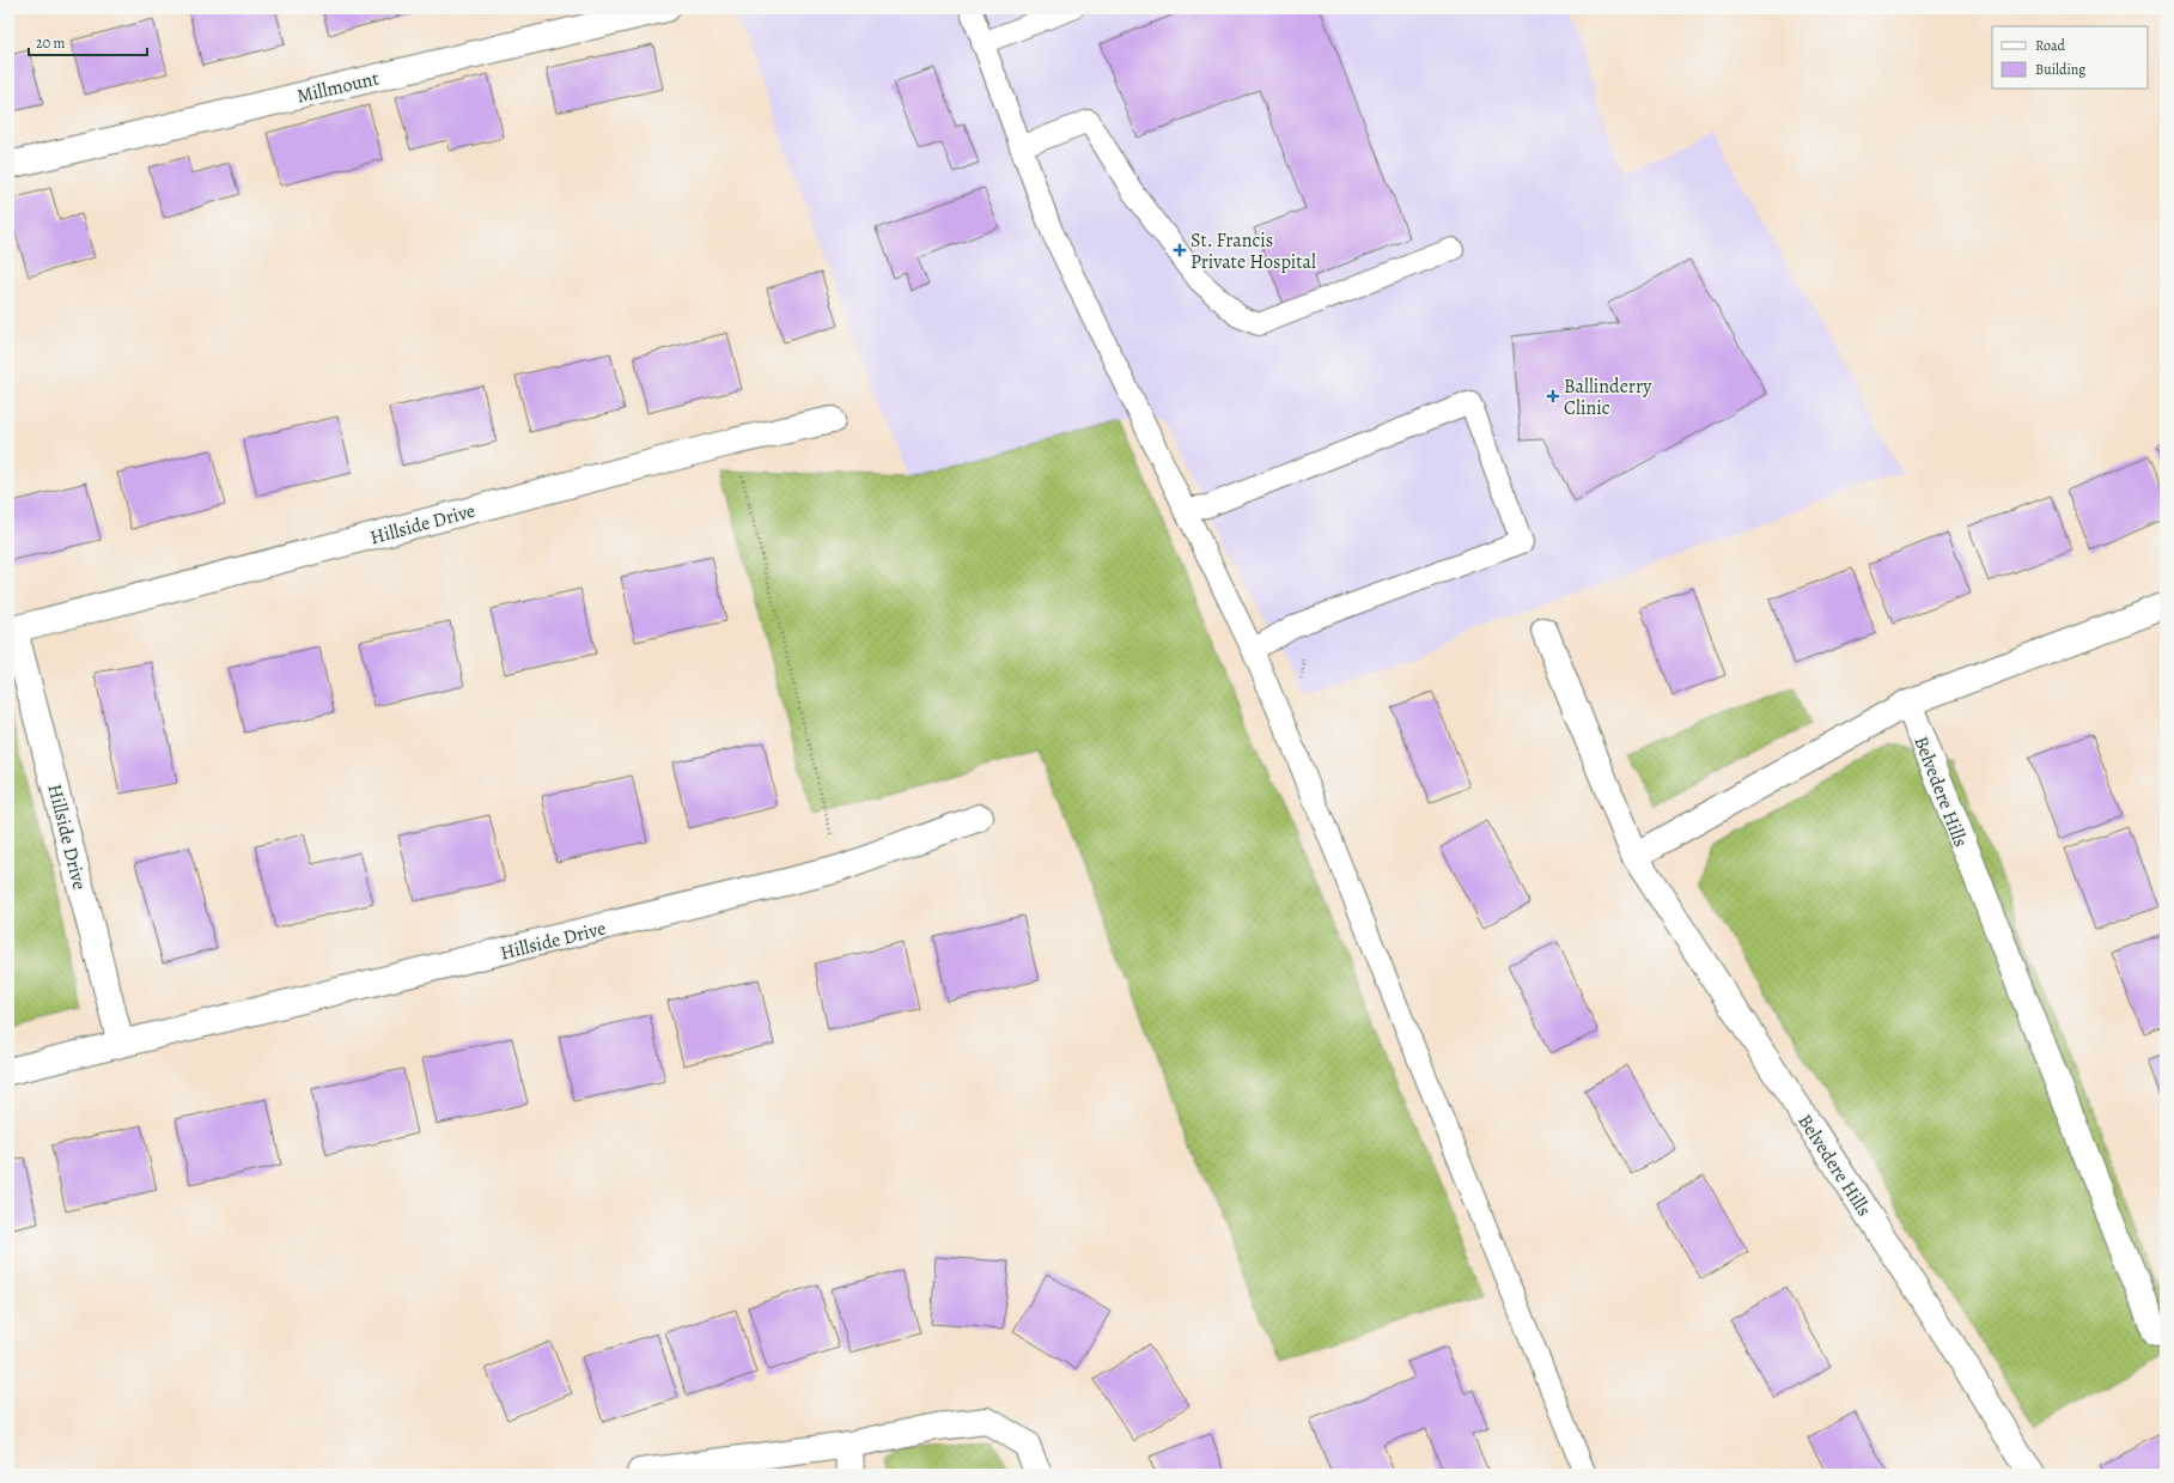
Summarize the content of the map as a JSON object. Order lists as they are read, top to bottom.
{
  "streets": {
    "street": ["Millmount", "Hillside Drive", "Belvedere Hills"]
  },
  "places": {
    "health": ["St. Francis Private Hospital", "Ballinderry Clinic"]
  },
  "legend": ["Road", "Building"],
  "scale_bar": "20 m"
}
